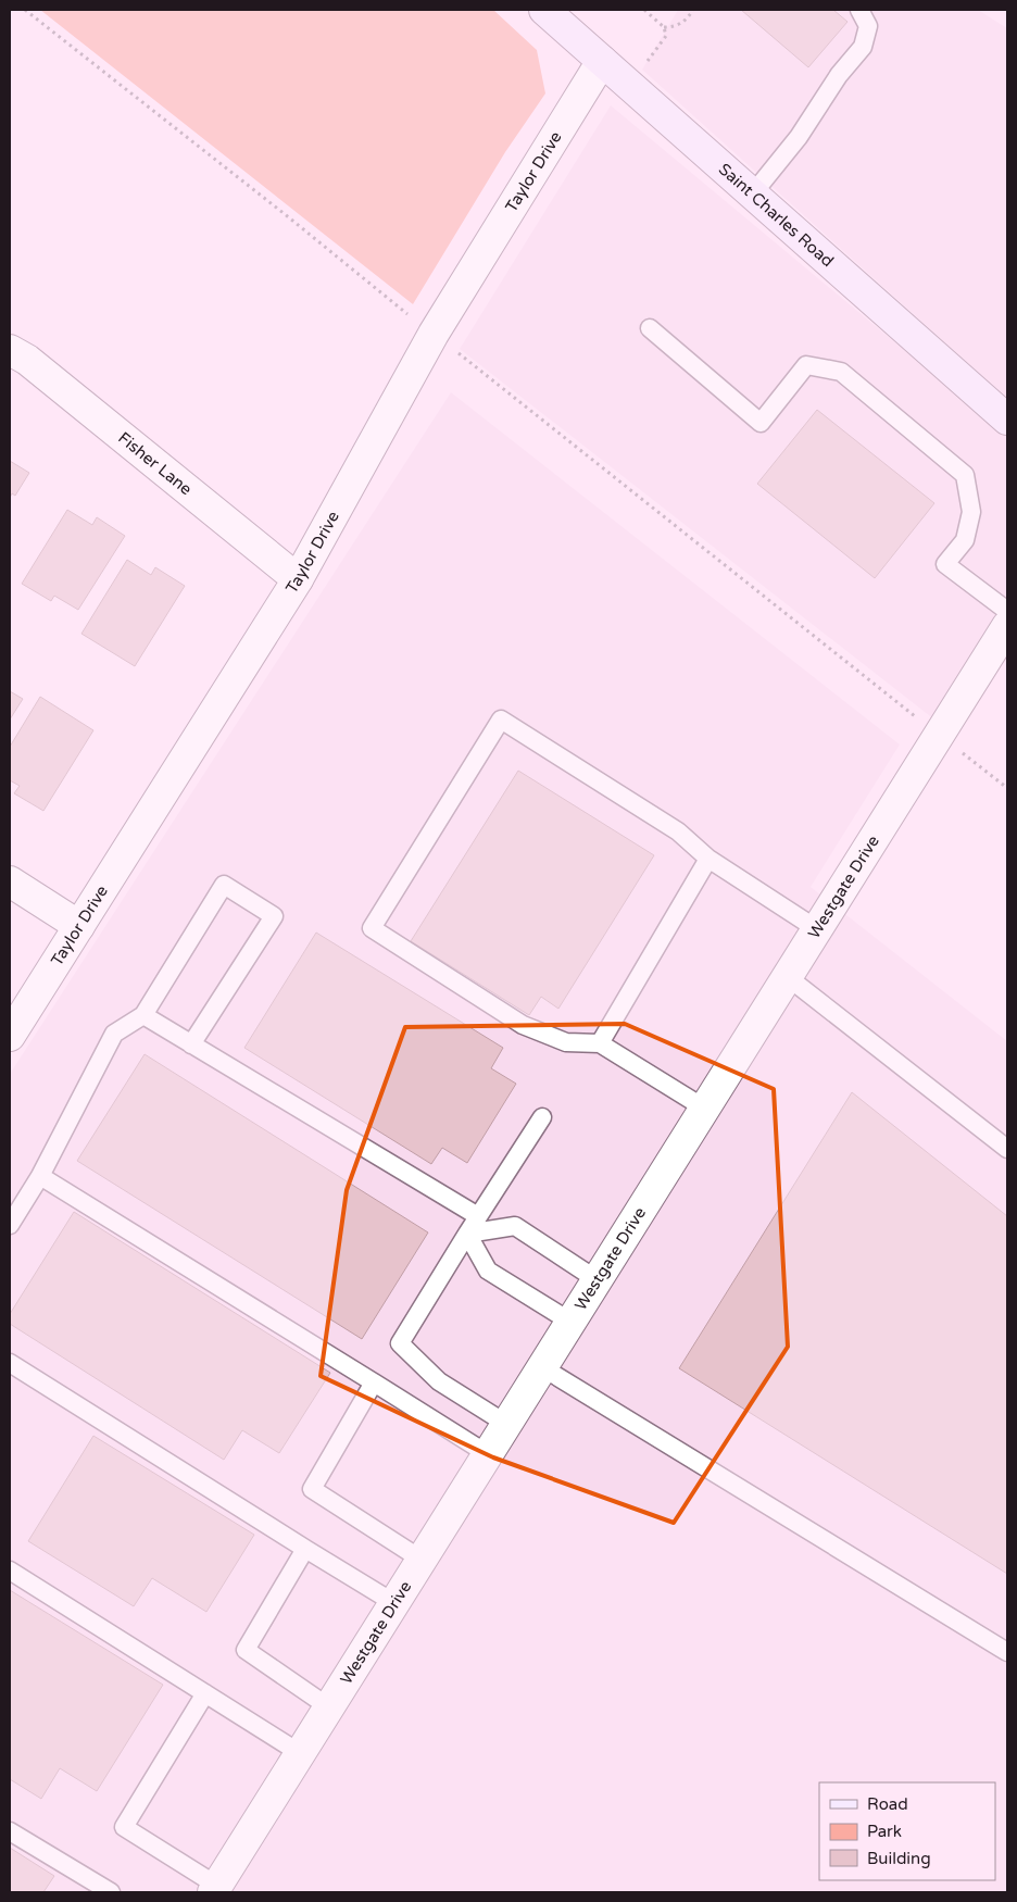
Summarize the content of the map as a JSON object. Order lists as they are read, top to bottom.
{
  "streets": {
    "street": [
      "Taylor Drive",
      "Saint Charles Road",
      "Fisher Lane",
      "Westgate Drive"
    ]
  },
  "crossings": [
    ["Taylor Drive", "Saint Charles Road"],
    ["Taylor Drive", "Fisher Lane"]
  ],
  "legend": ["Road", "Park", "Building"]
}
